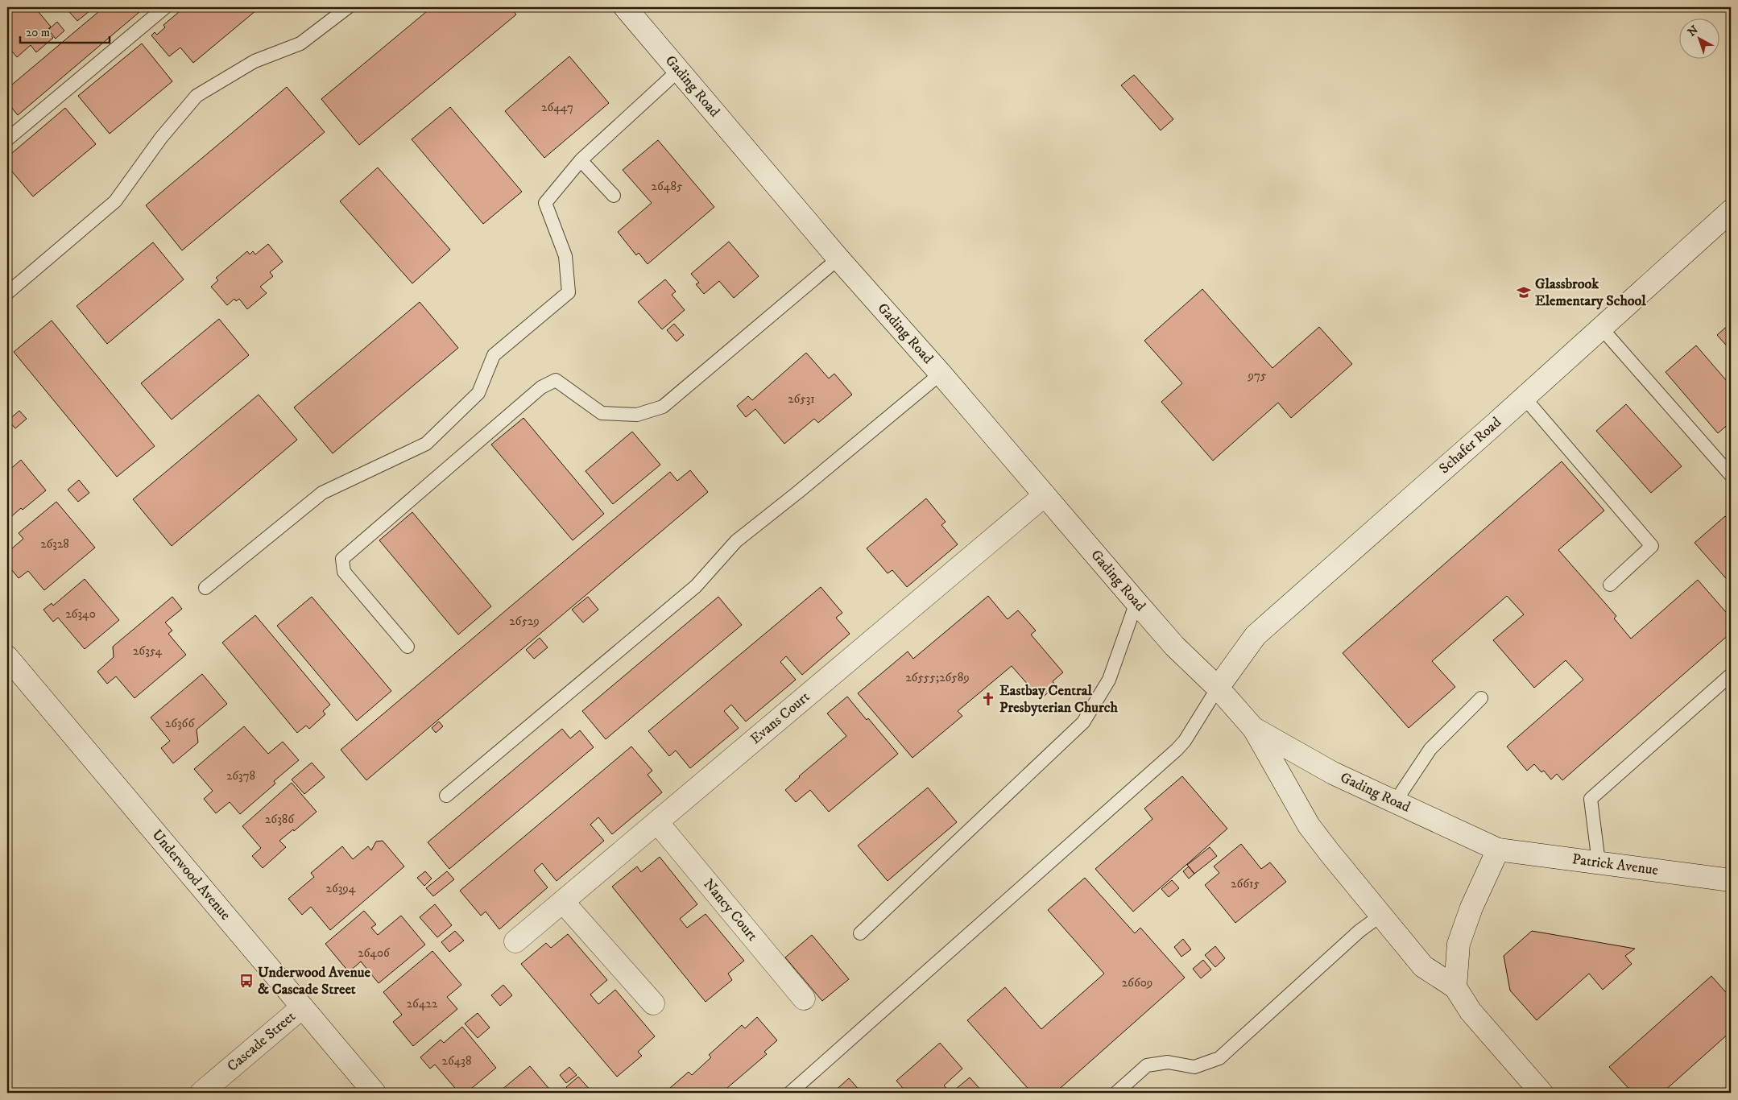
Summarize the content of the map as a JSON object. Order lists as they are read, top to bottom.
{
  "streets": {
    "street": [
      "Gading Road",
      "Schafer Road",
      "Evans Court",
      "Patrick Avenue",
      "Underwood Avenue",
      "Nancy Court",
      "Cascade Street"
    ]
  },
  "crossings": [
    ["Gading Road", "Schafer Road"],
    ["Gading Road", "Evans Court"],
    ["Gading Road", "Patrick Avenue"],
    ["Evans Court", "Nancy Court"],
    ["Underwood Avenue", "Cascade Street"]
  ],
  "places": {
    "school or university": ["Glassbrook Elementary School"],
    "church": ["Eastbay Central Presbyterian Church"],
    "bus stop": ["Underwood Avenue & Cascade Street"]
  },
  "house_numbers": [
    "26447",
    "26485",
    "975",
    "26531",
    "26328",
    "26340",
    "26529",
    "26354",
    "26555;26589",
    "26366",
    "26378",
    "26386",
    "26615",
    "26394",
    "26406",
    "26609",
    "26422",
    "26438"
  ],
  "scale_bar": "20 m",
  "north": "top left"
}
